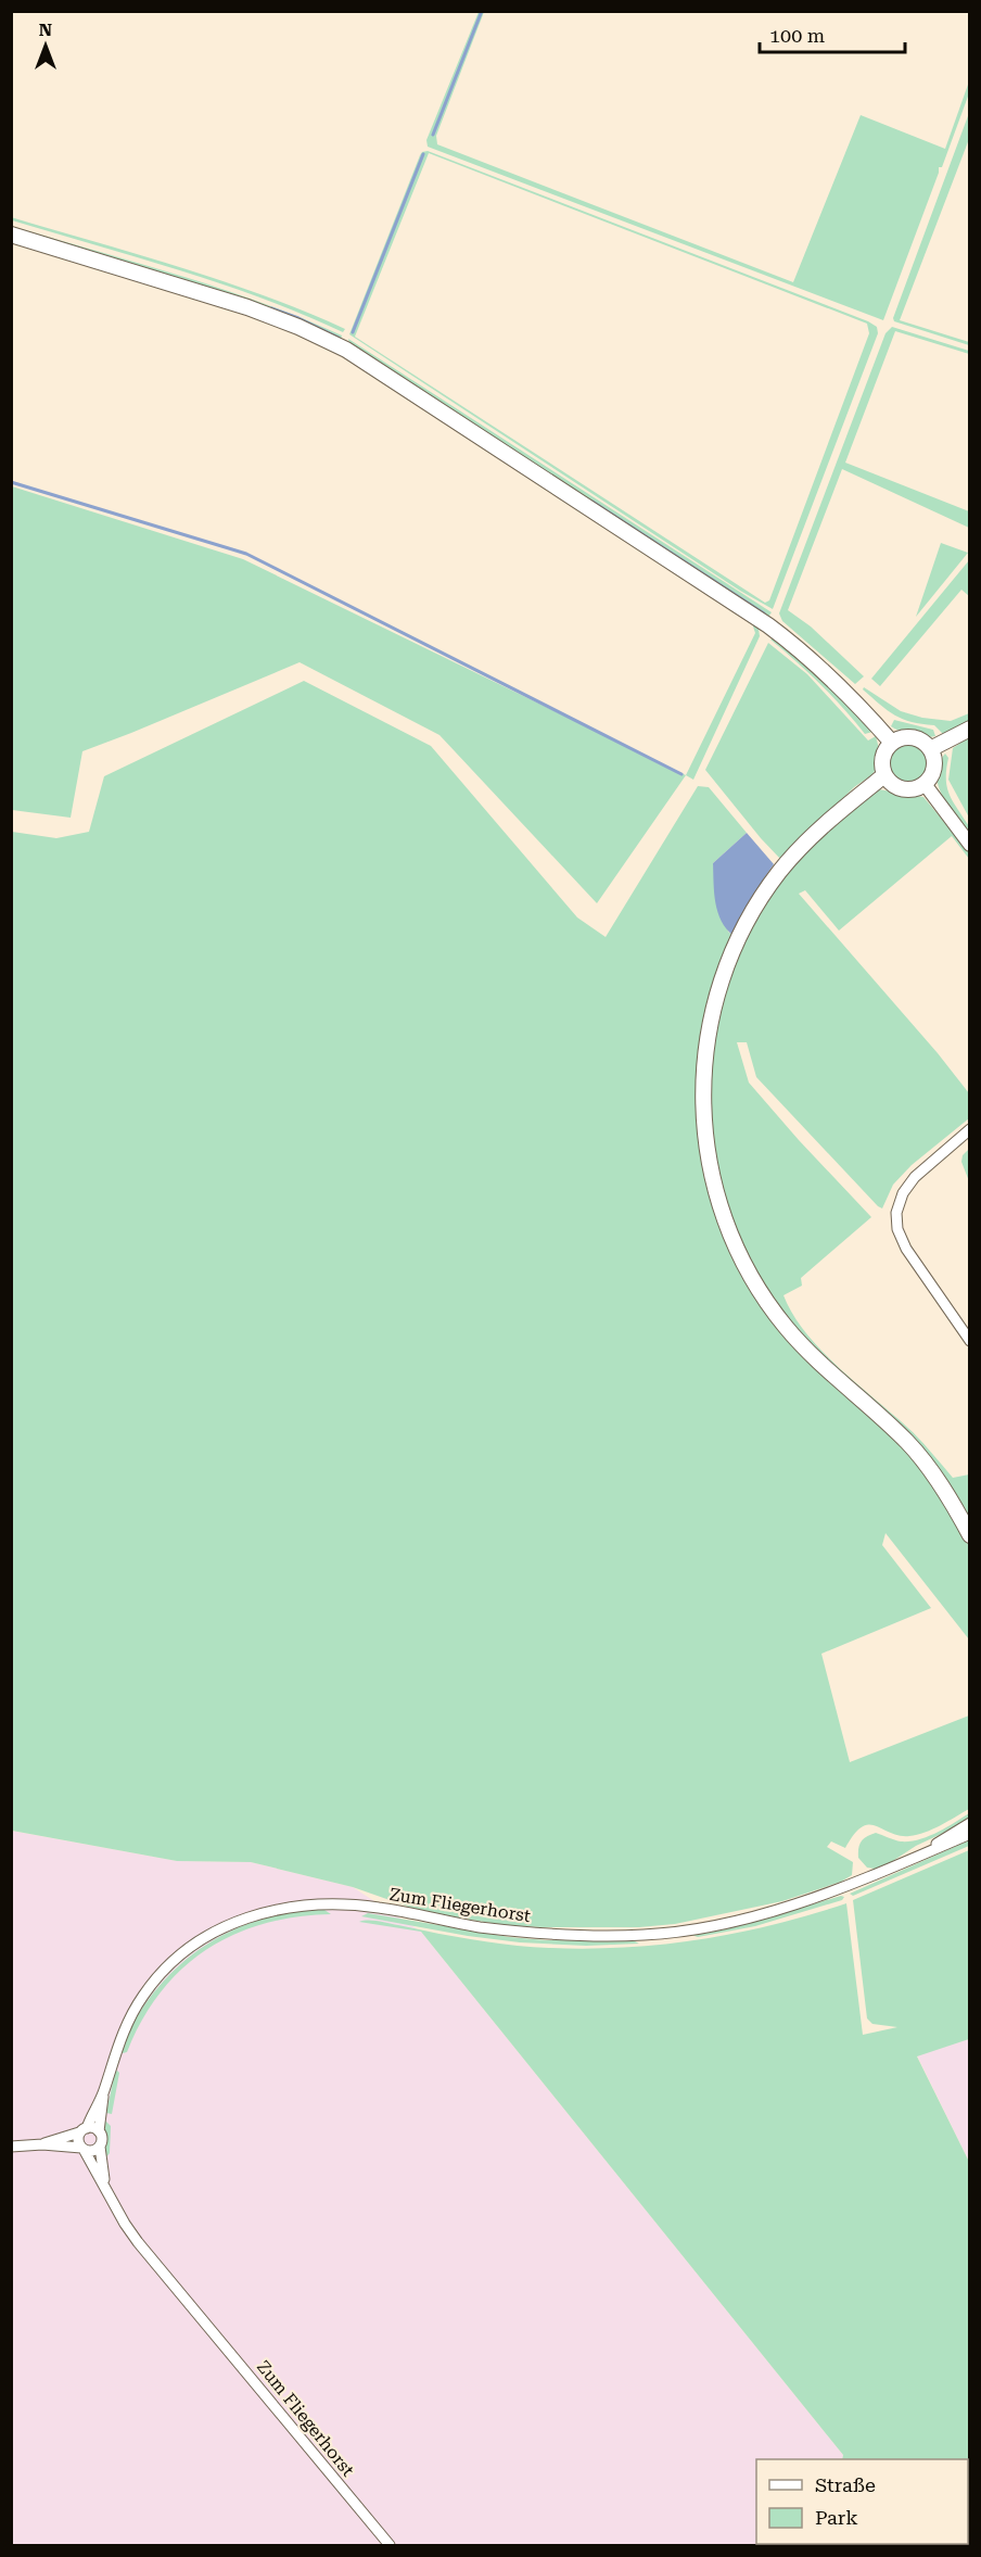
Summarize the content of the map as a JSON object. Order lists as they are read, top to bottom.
{
  "streets": {
    "street": ["Zum Fliegerhorst"]
  },
  "legend": ["Straße", "Park"],
  "scale_bar": "100 m",
  "north": "top"
}
